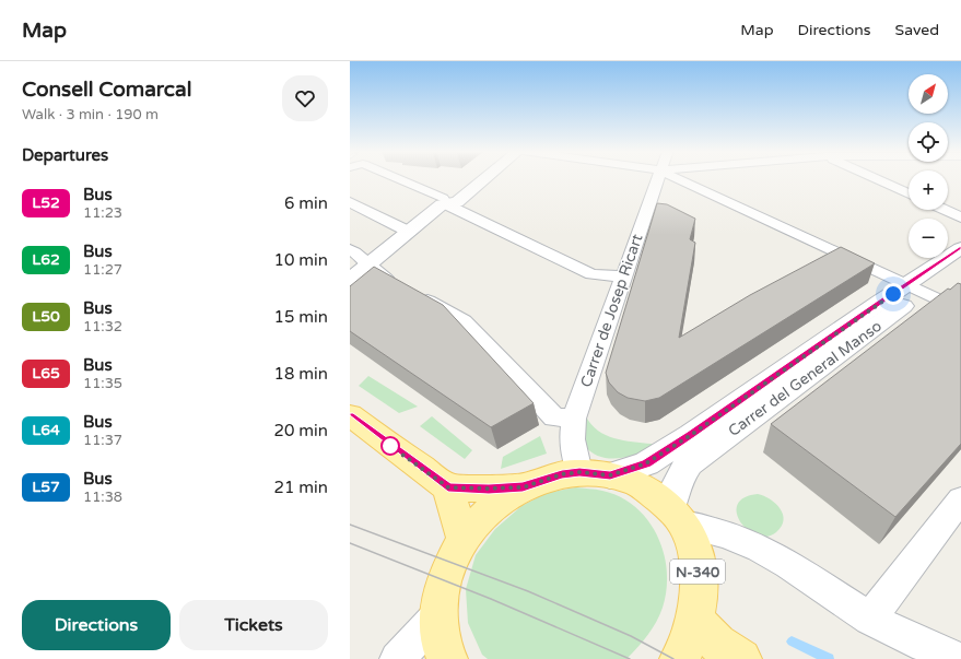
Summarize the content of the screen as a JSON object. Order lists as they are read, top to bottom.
{
  "streets": {
    "main road": ["N-340"],
    "street": ["Carrer de Josep Ricart", "Carrer del General Manso"]
  },
  "crossings": [
    ["Carrer del General Manso", "N-340"]
  ],
  "lines": ["bus line L52"],
  "north": "top right",
  "page": {
    "header": "Map",
    "nav": ["Map", "Directions", "Saved"],
    "heading": [
      ["Consell Comarcal", "Walk · 3 min · 190 m"],
      "Departures"
    ],
    "map_buttons": ["+", "−"],
    "list": [
      {
        "mark": "L52",
        "name": "Bus",
        "note": "11:23",
        "value": "6 min"
      },
      {
        "mark": "L62",
        "name": "Bus",
        "note": "11:27",
        "value": "10 min"
      },
      {
        "mark": "L50",
        "name": "Bus",
        "note": "11:32",
        "value": "15 min"
      },
      {
        "mark": "L65",
        "name": "Bus",
        "note": "11:35",
        "value": "18 min"
      },
      {
        "mark": "L64",
        "name": "Bus",
        "note": "11:37",
        "value": "20 min"
      },
      {
        "mark": "L57",
        "name": "Bus",
        "note": "11:38",
        "value": "21 min"
      }
    ],
    "buttons": ["Directions", "Tickets"]
  }
}
